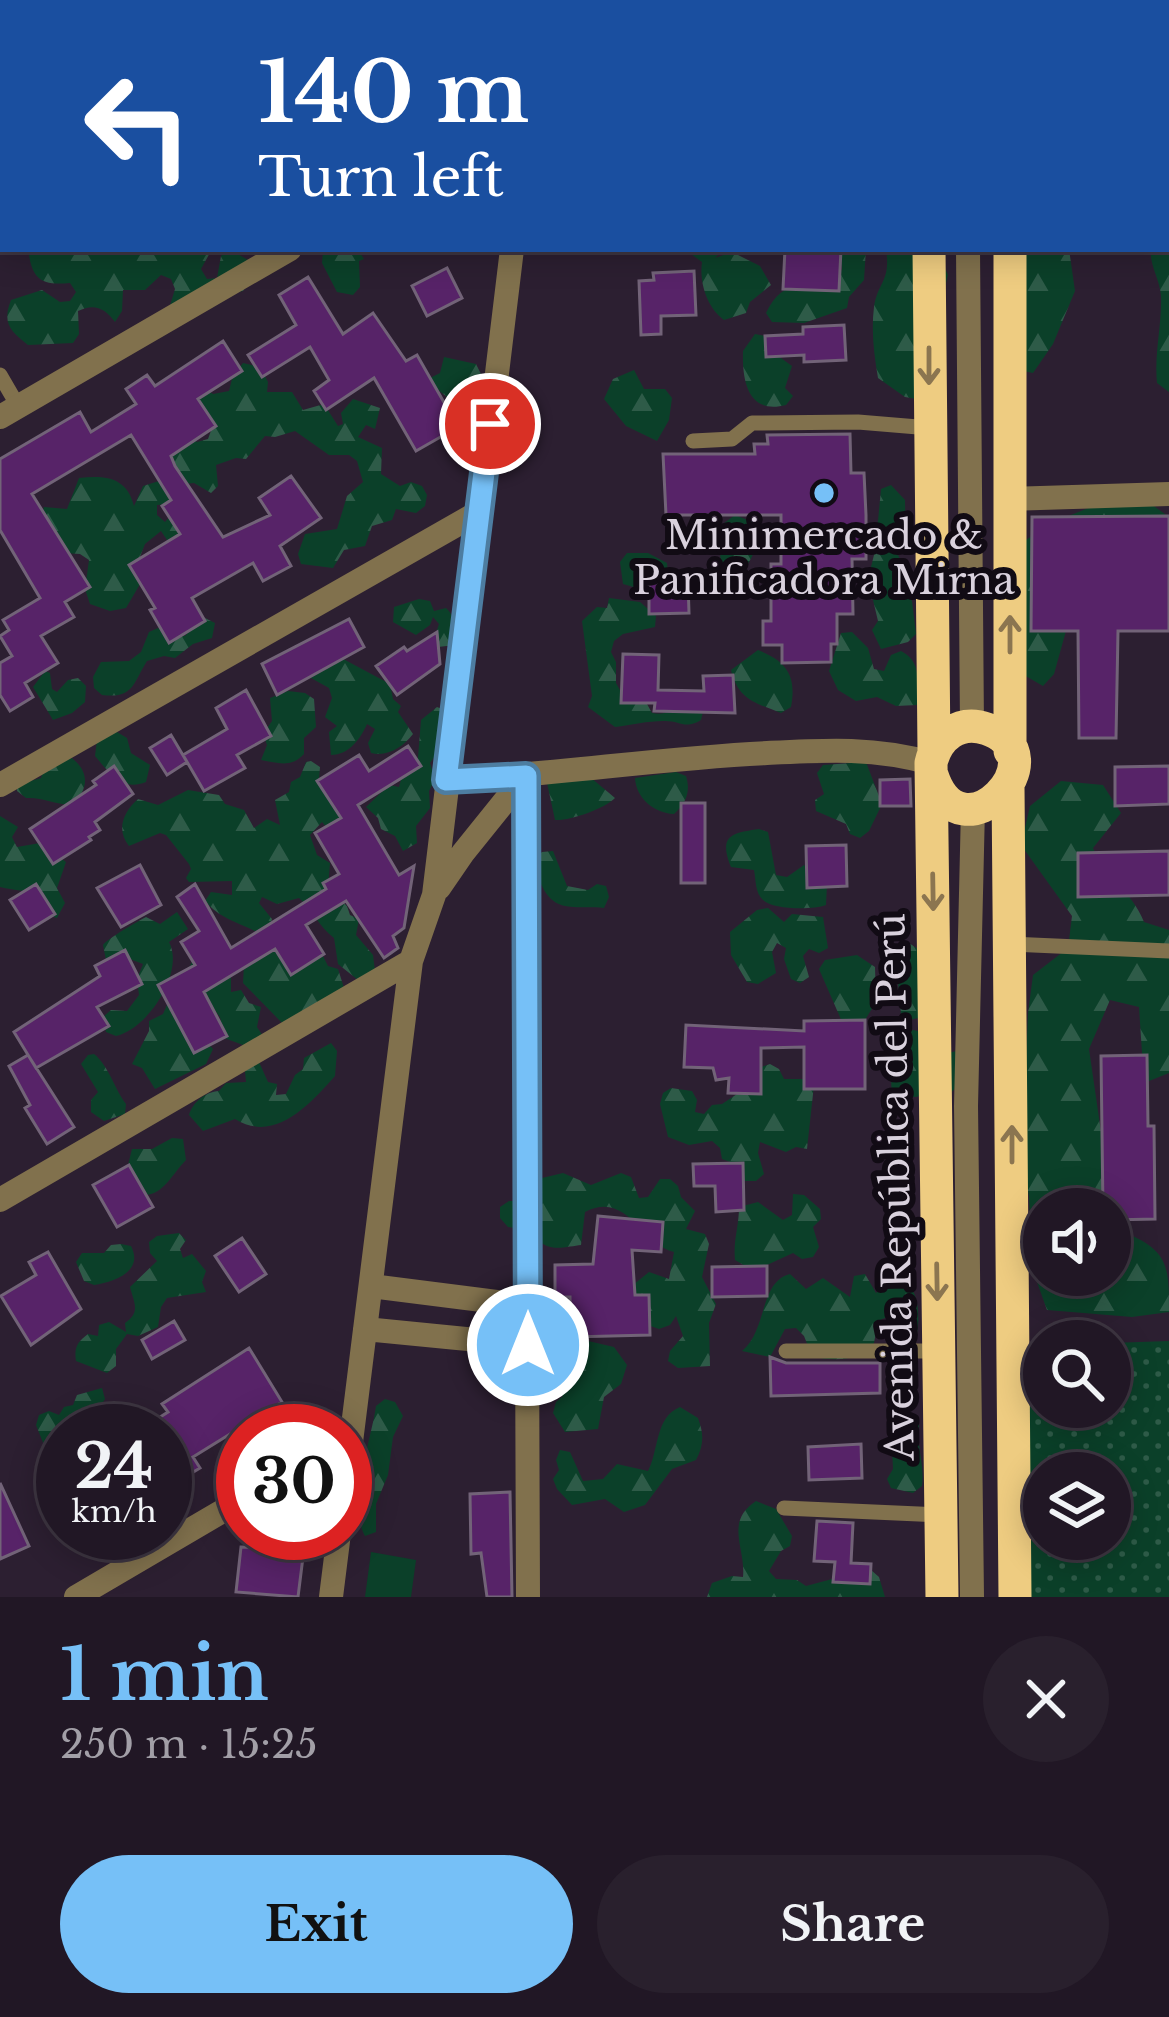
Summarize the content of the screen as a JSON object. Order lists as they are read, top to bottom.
{
  "streets": {
    "highway": ["Avenida República del Perú"]
  },
  "places": ["Minimercado & Panificadora Mirna"],
  "page": {
    "turn": ["140 m", "Turn left"],
    "speed": "24 km/h",
    "limit": "30",
    "heading": ["1 min", "250 m · 15:25"],
    "buttons": ["Exit", "Share"]
  }
}
